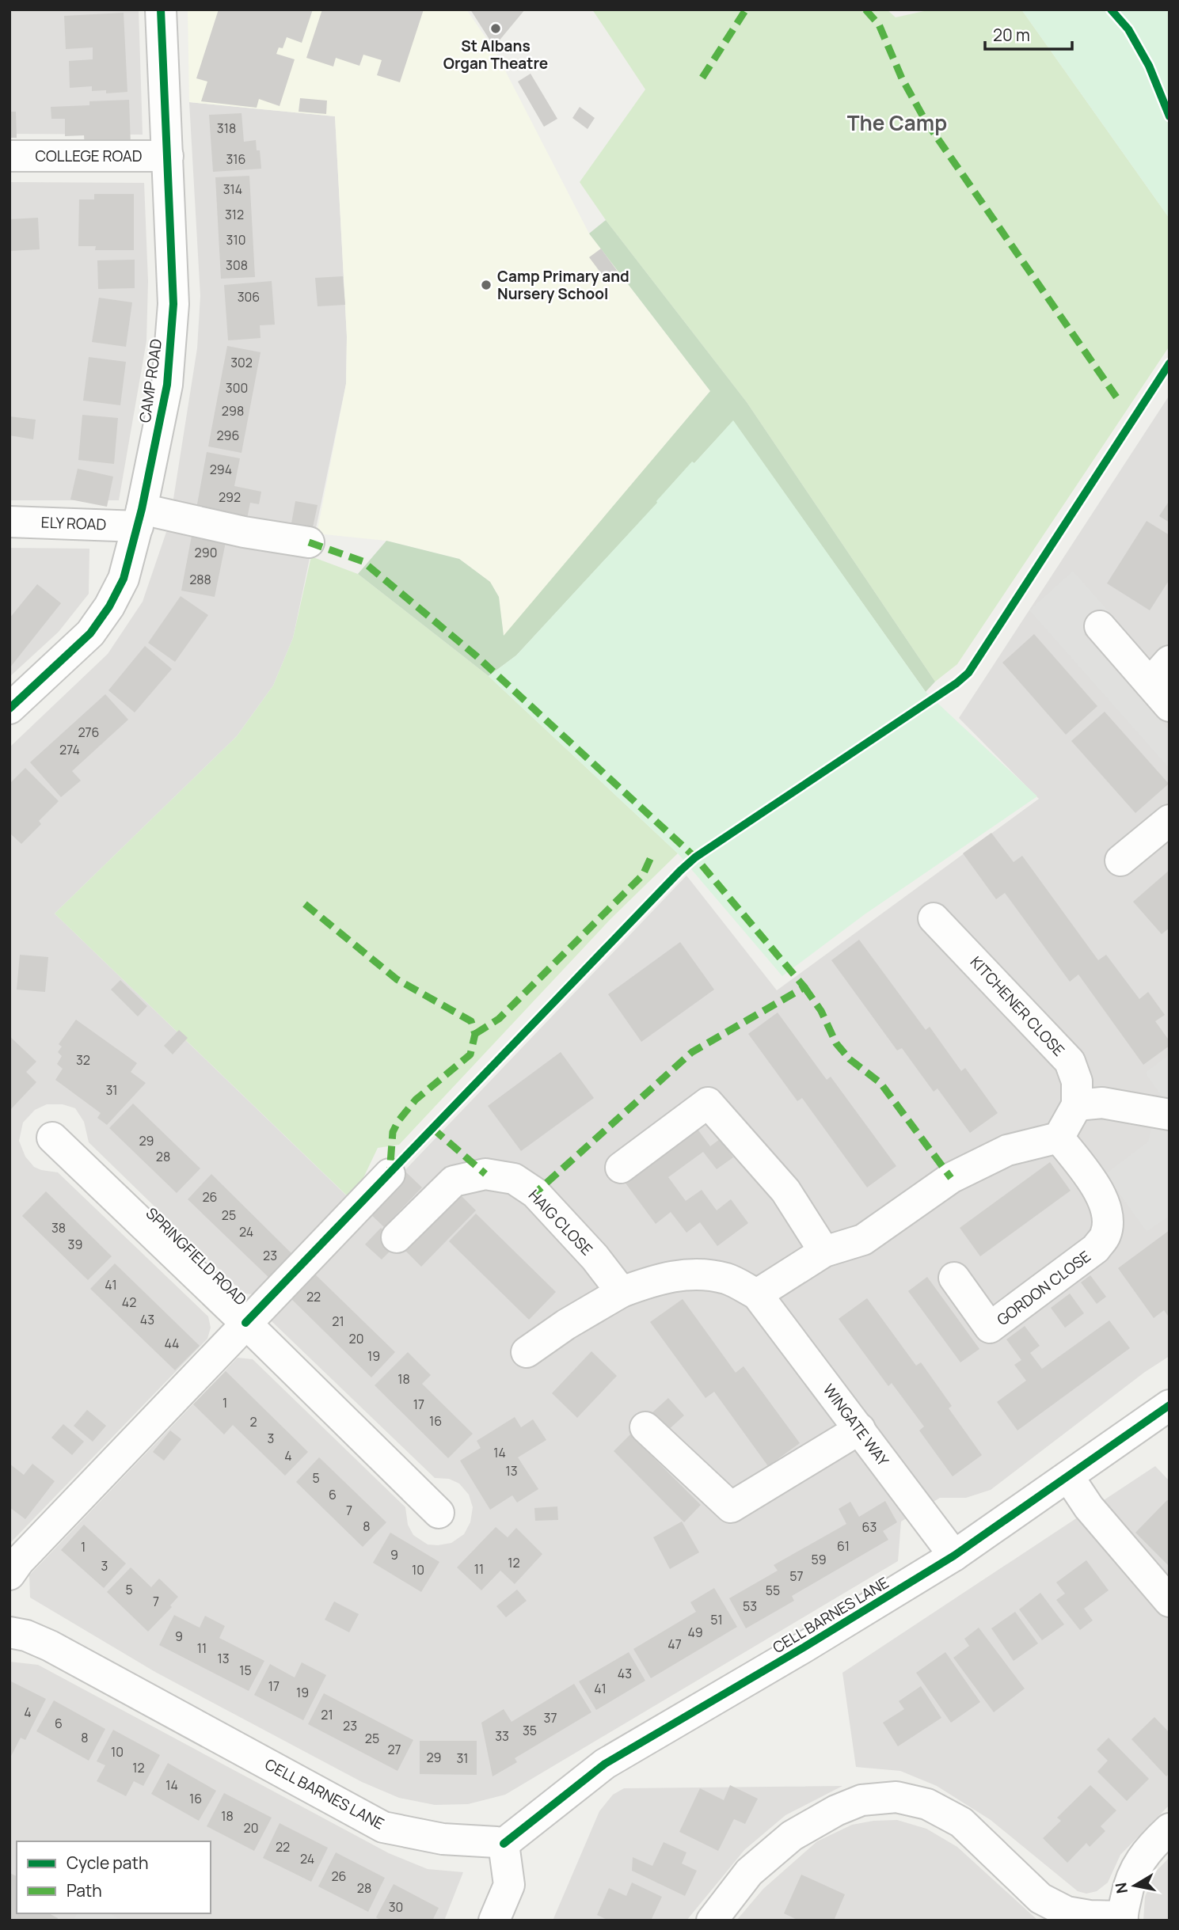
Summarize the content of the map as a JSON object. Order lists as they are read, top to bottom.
{
  "streets": {
    "street": [
      "COLLEGE ROAD",
      "CAMP ROAD",
      "ELY ROAD",
      "KITCHENER CLOSE",
      "HAIG CLOSE",
      "SPRINGFIELD ROAD",
      "GORDON CLOSE",
      "WINGATE WAY",
      "CELL BARNES LANE"
    ]
  },
  "crossings": [
    ["COLLEGE ROAD", "CAMP ROAD"],
    ["CAMP ROAD", "ELY ROAD"],
    ["WINGATE WAY", "CELL BARNES LANE"]
  ],
  "districts": ["The Camp"],
  "places": ["St Albans Organ Theatre", "Camp Primary and Nursery School"],
  "house_numbers": [
    "318",
    "316",
    "314",
    "312",
    "310",
    "308",
    "306",
    "302",
    "300",
    "298",
    "296",
    "294",
    "292",
    "290",
    "288",
    "276",
    "274",
    "32",
    "31",
    "29",
    "28",
    "26",
    "25",
    "38",
    "24",
    "39",
    "23",
    "41",
    "22",
    "42",
    "43",
    "21",
    "20",
    "44",
    "19",
    "18",
    "1",
    "17",
    "16",
    "2",
    "3",
    "14",
    "4",
    "13",
    "5",
    "6",
    "7",
    "8",
    "63",
    "61",
    "1",
    "9",
    "59",
    "12",
    "3",
    "11",
    "10",
    "57",
    "5",
    "55",
    "7",
    "53",
    "51",
    "49",
    "9",
    "47",
    "11",
    "13",
    "15",
    "43",
    "17",
    "41",
    "19",
    "4",
    "21",
    "37",
    "6",
    "23",
    "35",
    "33",
    "8",
    "25",
    "27",
    "10",
    "29",
    "31",
    "12",
    "14",
    "16",
    "18",
    "20",
    "22",
    "24",
    "26",
    "28",
    "30"
  ],
  "legend": ["Cycle path", "Path"],
  "scale_bar": "20 m",
  "north": "left"
}
